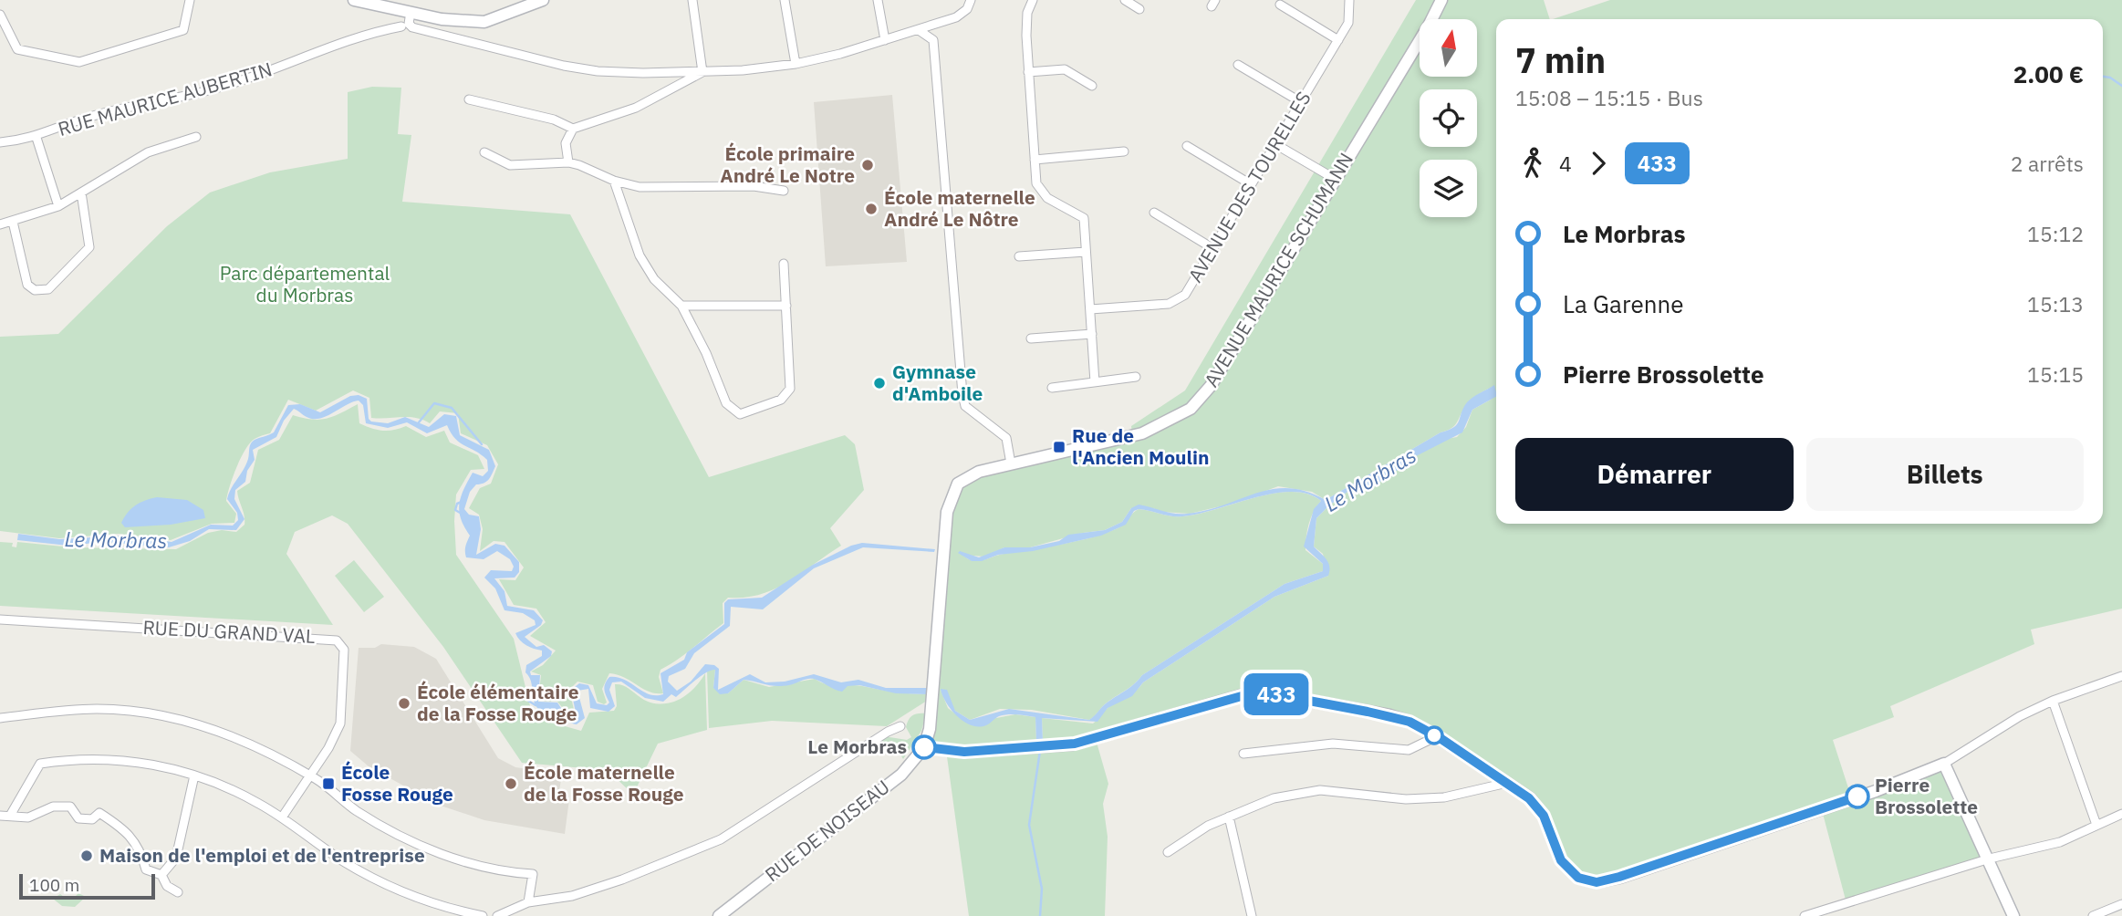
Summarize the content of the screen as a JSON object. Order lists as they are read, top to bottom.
{
  "streets": {
    "street": [
      "RUE MAURICE AUBERTIN",
      "AVENUE DES TOURELLES",
      "AVENUE MAURICE SCHUMANN",
      "RUE DU GRAND VAL",
      "RUE DE NOISEAU"
    ]
  },
  "crossings": [
    ["AVENUE MAURICE SCHUMANN", "RUE DE NOISEAU"]
  ],
  "water": ["Le Morbras"],
  "parks": ["Parc départemental du Morbras"],
  "places": {
    "other": [
      "École primaire André Le Notre",
      "École maternelle André Le Nôtre",
      "Gymnase d'Amboile",
      "École élémentaire de la Fosse Rouge",
      "Le Morbras",
      "École maternelle de la Fosse Rouge",
      "Pierre Brossolette",
      "Maison de l'emploi et de l'entreprise"
    ],
    "transit": ["Rue de l'Ancien Moulin", "École Fosse Rouge"]
  },
  "lines": ["bus line 433"],
  "scale_bar": "100 m",
  "north": "top",
  "page": {
    "on_map": "433",
    "heading": ["7 min", "15:08 – 15:15 · Bus", "2.00 €"],
    "legs": ["4", "433", "2 arrêts"],
    "list": [
      {
        "name": "Le Morbras",
        "value": "15:12"
      },
      {
        "name": "La Garenne",
        "value": "15:13"
      },
      {
        "name": "Pierre Brossolette",
        "value": "15:15"
      }
    ],
    "buttons": ["Démarrer", "Billets"],
    "scale": "100 m"
  }
}
